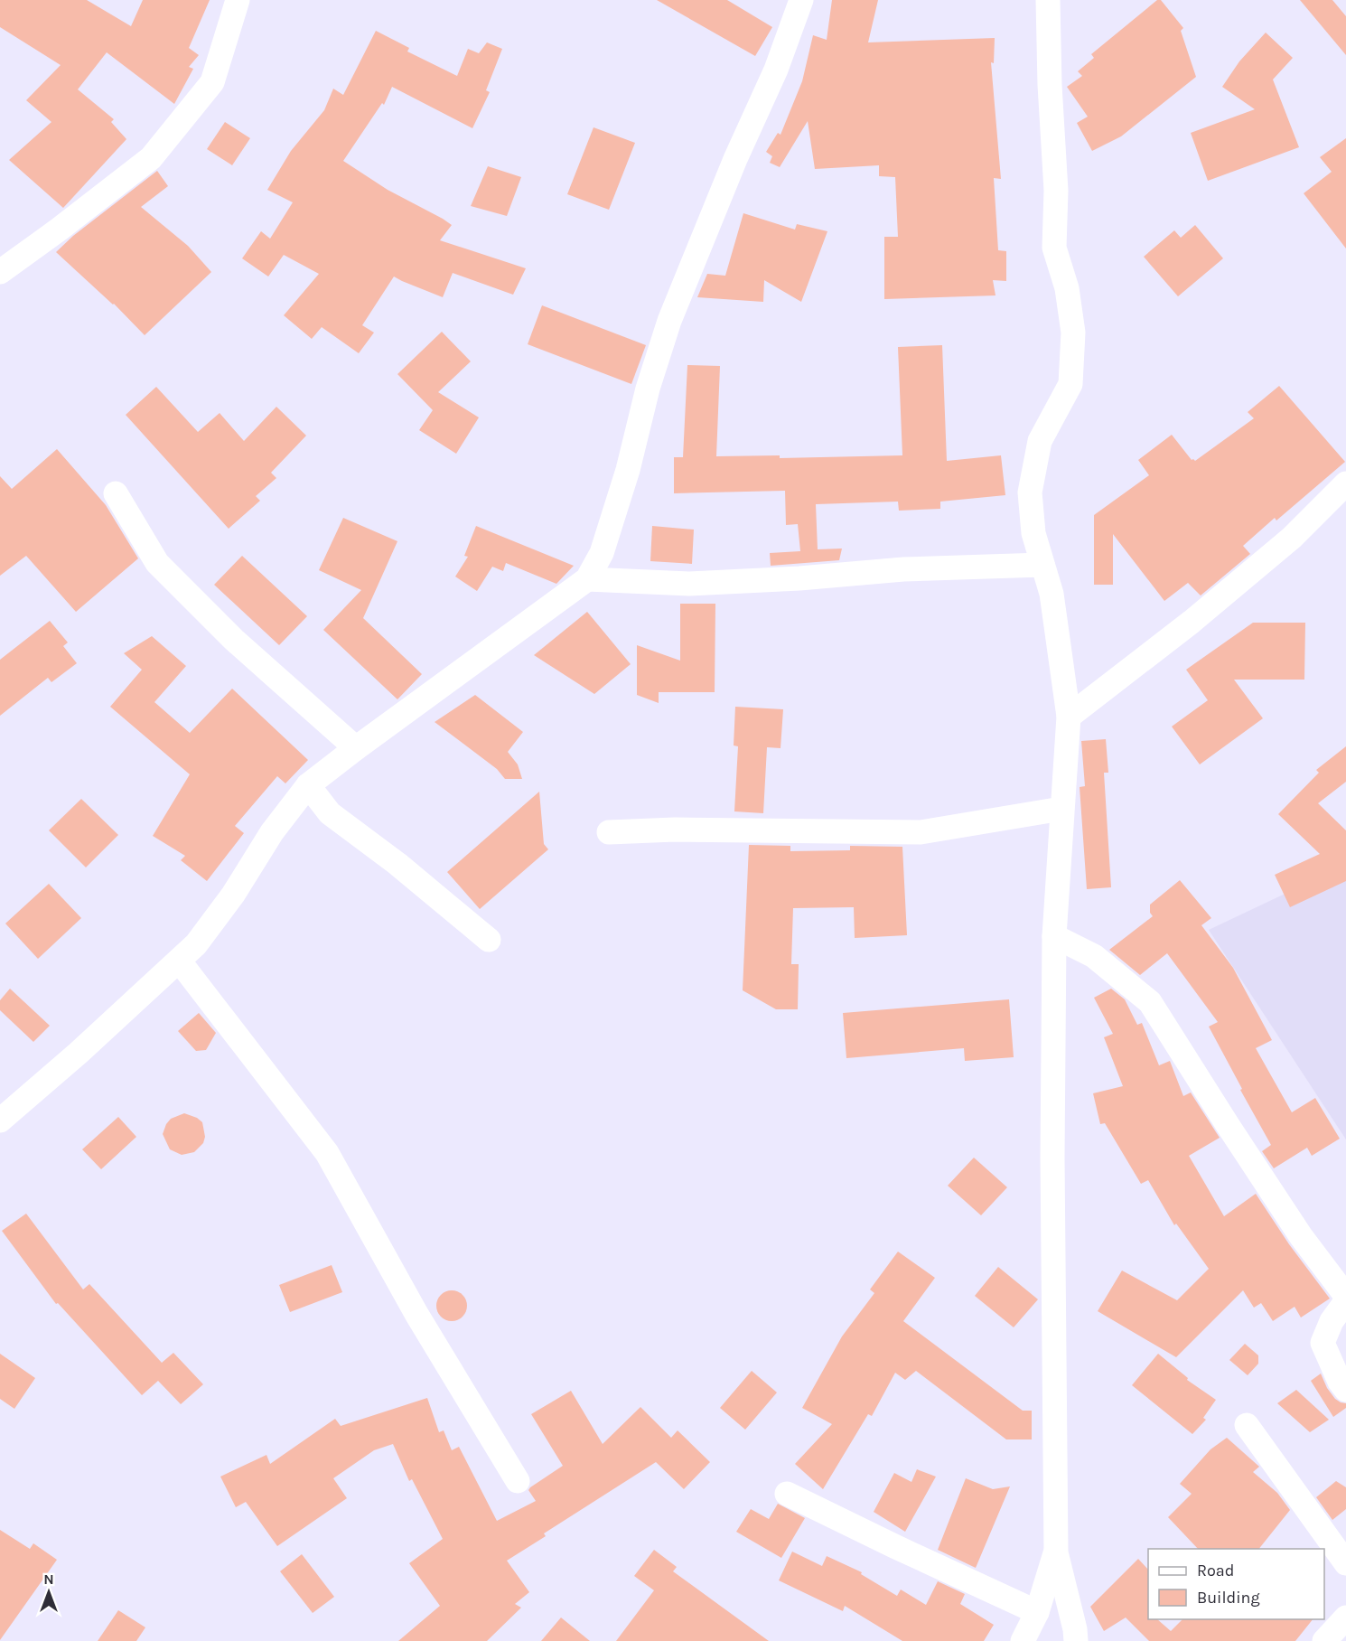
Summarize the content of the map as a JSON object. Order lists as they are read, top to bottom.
{
  "legend": ["Road", "Building"],
  "north": "top"
}
